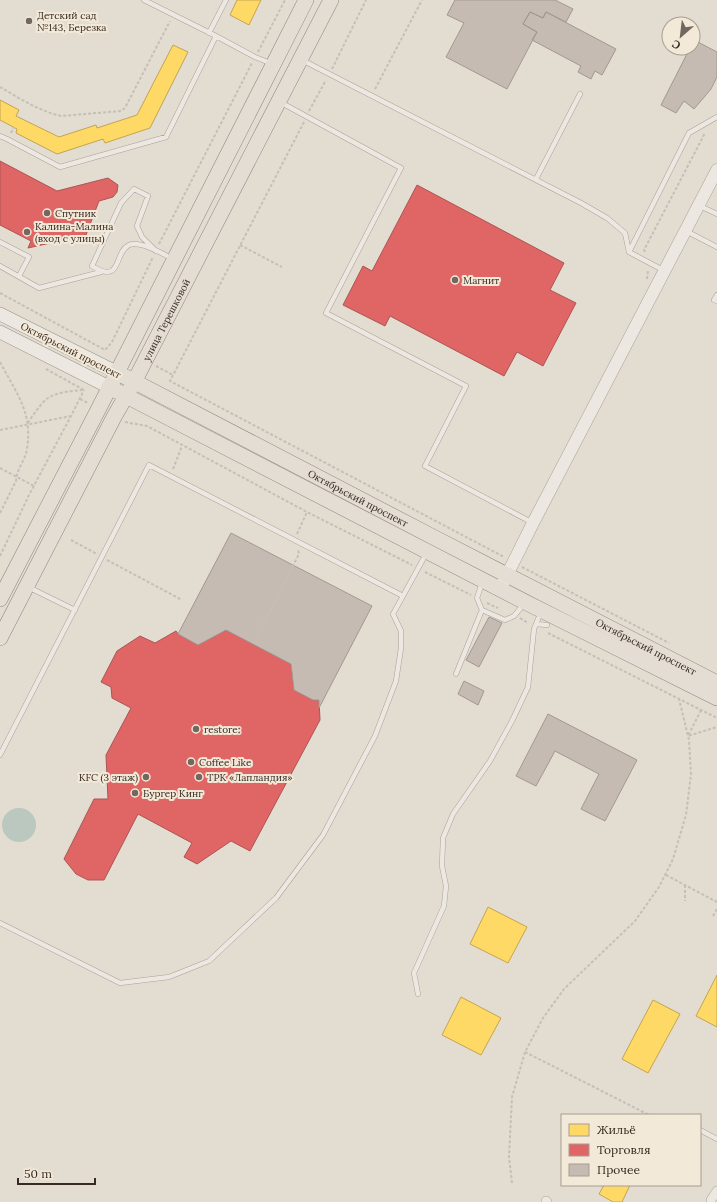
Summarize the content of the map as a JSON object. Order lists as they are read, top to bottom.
{
  "streets": {
    "main road": ["улица Терешковой", "Октябрьский проспект"]
  },
  "crossings": [
    ["улица Терешковой", "Октябрьский проспект"]
  ],
  "places": [
    "Детский сад №143, Березка",
    "Спутник",
    "Калина-Малина (вход с улицы)",
    "Магнит",
    "restore:",
    "Coffee Like",
    "KFC (3 этаж)",
    "ТРК «Лапландия»",
    "Бургер Кинг"
  ],
  "legend": ["Жильё", "Торговля", "Прочее"],
  "scale_bar": "50 m",
  "north": "bottom left"
}
